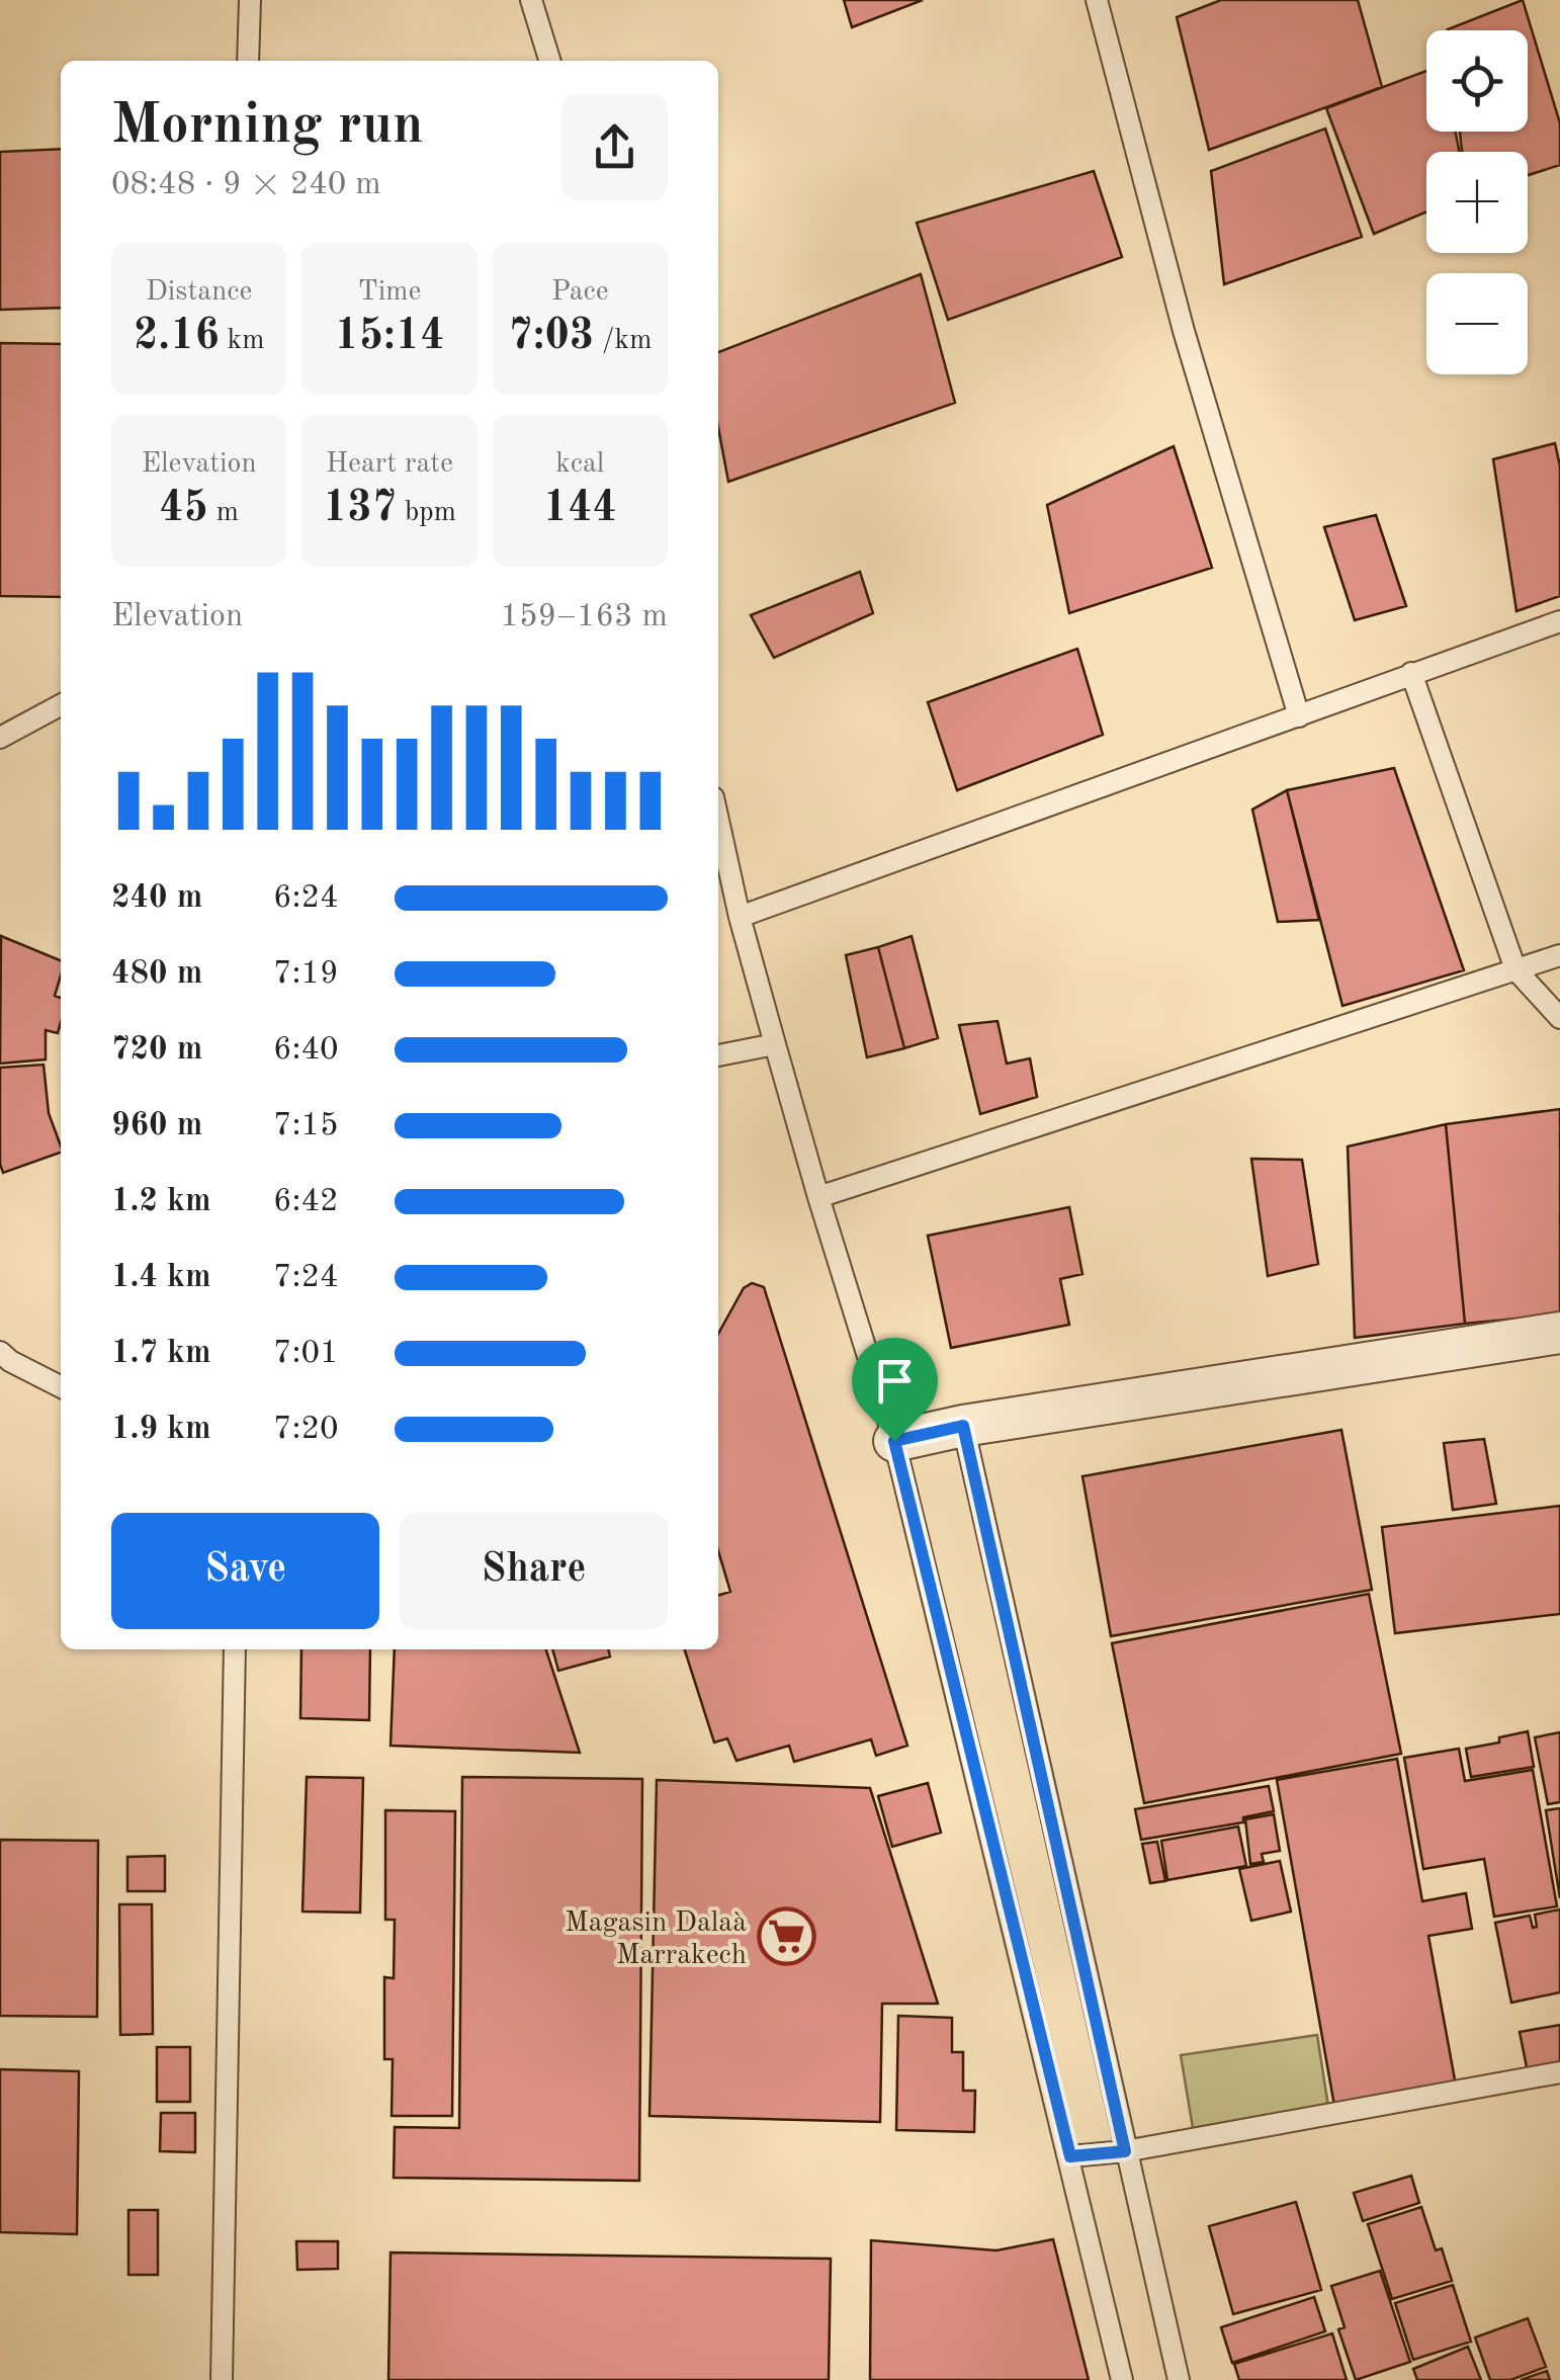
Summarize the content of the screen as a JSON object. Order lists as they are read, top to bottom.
{
  "places": {
    "supermarket": ["Magasin Dalaà Marrakech"]
  },
  "page": {
    "map_buttons": ["+", "−"],
    "heading": ["Morning run", "08:48 · 9 × 240 m"],
    "stats": [
      ["Distance", "2.16 km"],
      ["Time", "15:14"],
      ["Pace", "7:03 /km"],
      ["Elevation", "45 m"],
      ["Heart rate", "137 bpm"],
      ["kcal", "144"]
    ],
    "chart": ["Elevation", "159–163 m"],
    "list": [
      {
        "name": "240 m",
        "note": "6:24"
      },
      {
        "name": "480 m",
        "note": "7:19"
      },
      {
        "name": "720 m",
        "note": "6:40"
      },
      {
        "name": "960 m",
        "note": "7:15"
      },
      {
        "name": "1.2 km",
        "note": "6:42"
      },
      {
        "name": "1.4 km",
        "note": "7:24"
      },
      {
        "name": "1.7 km",
        "note": "7:01"
      },
      {
        "name": "1.9 km",
        "note": "7:20"
      }
    ],
    "buttons": ["Save", "Share"]
  }
}
